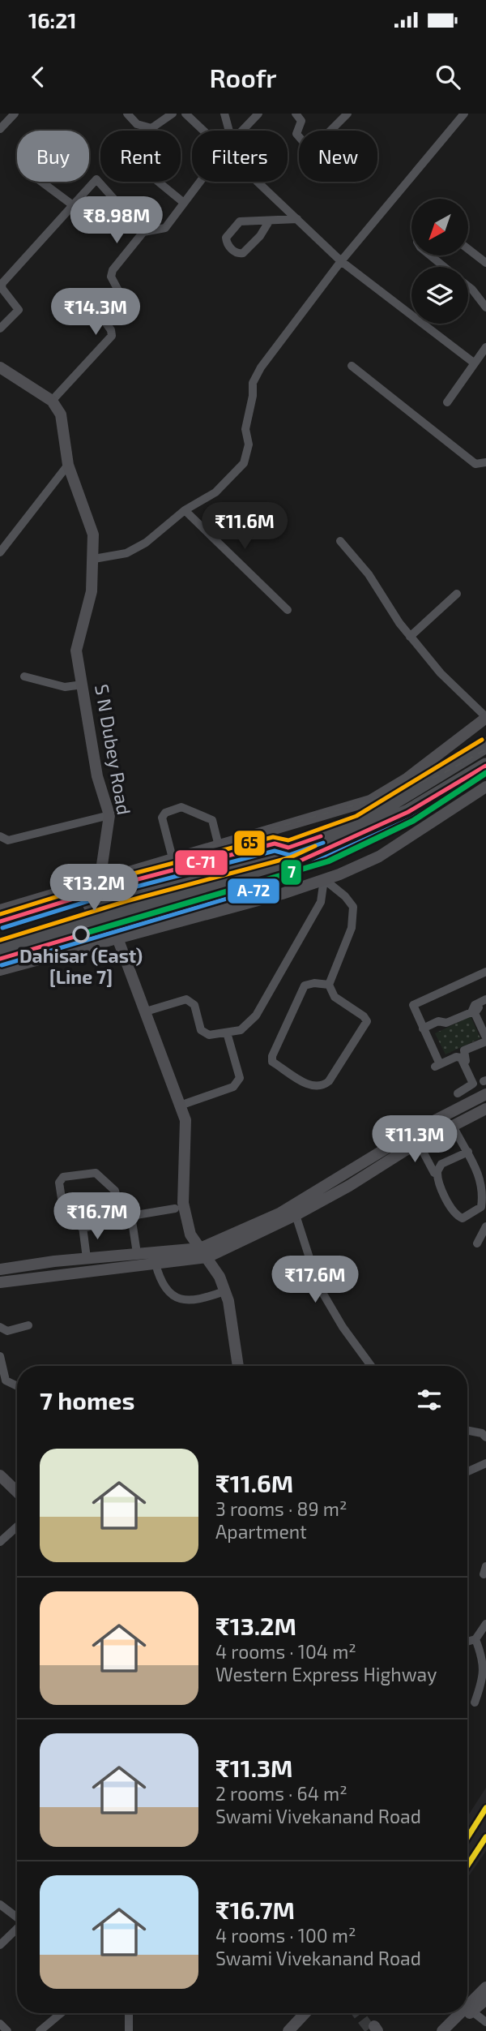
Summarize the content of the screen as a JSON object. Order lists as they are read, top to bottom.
{
  "streets": {
    "street": ["S N Dubey Road"]
  },
  "places": ["Dahisar (East) [Line 7]"],
  "lines": [
    "transit line 65",
    "transit line C-71",
    "metro line 7",
    "transit line A-72"
  ],
  "north": "bottom left",
  "page": {
    "status": "16:21",
    "header": "Roofr",
    "chip": [
      "Buy",
      "Rent",
      "Filters",
      "New"
    ],
    "price": [
      "₹8.98M",
      "₹14.3M",
      "₹11.6M",
      "₹13.2M",
      "₹11.3M",
      "₹16.7M",
      "₹17.6M"
    ],
    "heading": "7 homes",
    "list": [
      {
        "name": "₹11.6M",
        "note": "3 rooms · 89 m² · Apartment"
      },
      {
        "name": "₹13.2M",
        "note": "4 rooms · 104 m² · Western Express Highway"
      },
      {
        "name": "₹11.3M",
        "note": "2 rooms · 64 m² · Swami Vivekanand Road"
      },
      {
        "name": "₹16.7M",
        "note": "4 rooms · 100 m² · Swami Vivekanand Road"
      }
    ]
  }
}
